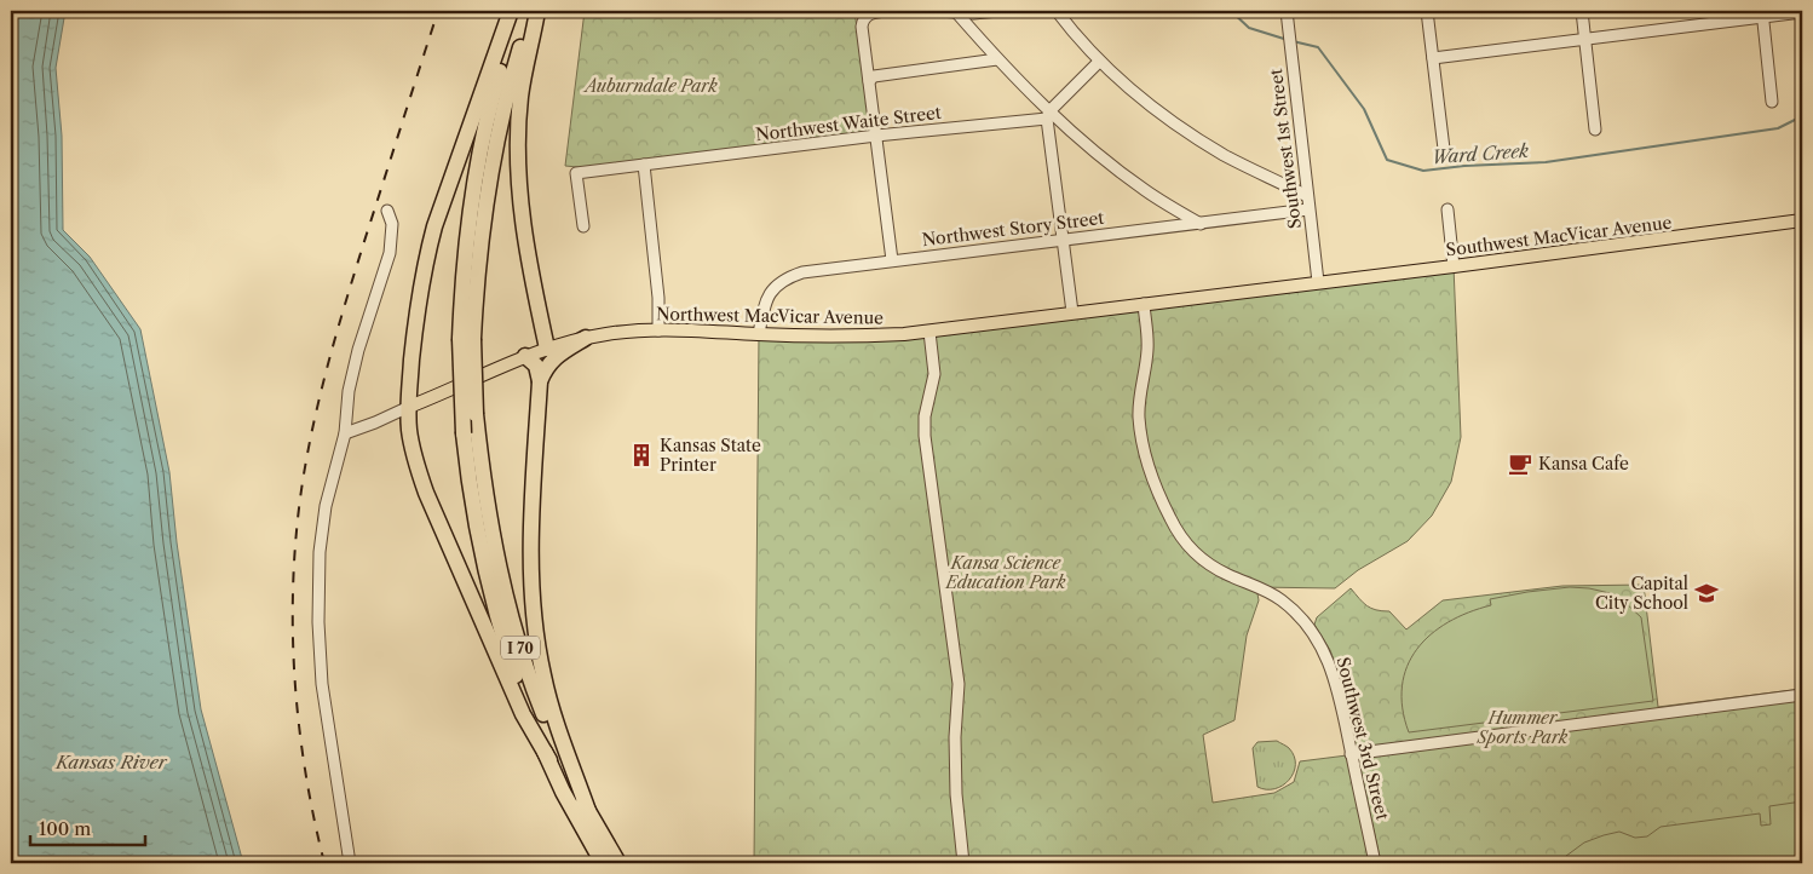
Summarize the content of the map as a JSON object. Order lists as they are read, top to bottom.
{
  "streets": {
    "highway": ["I 70"],
    "main road": ["Southwest MacVicar Avenue", "Northwest MacVicar Avenue"],
    "street": [
      "Northwest Waite Street",
      "Southwest 1st Street",
      "Northwest Story Street",
      "Southwest 3rd Street"
    ]
  },
  "crossings": [
    ["Southwest 1st Street", "Northwest Story Street"],
    ["Southwest 1st Street", "Southwest MacVicar Avenue"],
    ["Southwest 1st Street", "Northwest MacVicar Avenue"],
    ["Northwest Story Street", "Northwest MacVicar Avenue"],
    ["Southwest MacVicar Avenue", "Northwest MacVicar Avenue"],
    ["Northwest MacVicar Avenue", "Southwest 3rd Street"]
  ],
  "water": ["Ward Creek", "Kansas River"],
  "parks": ["Auburndale Park", "Kansa Science Education Park", "Hummer Sports Park"],
  "places": {
    "building": ["Kansas State Printer"],
    "cafe": ["Kansa Cafe"],
    "school or university": ["Capital City School"]
  },
  "scale_bar": "100 m"
}
